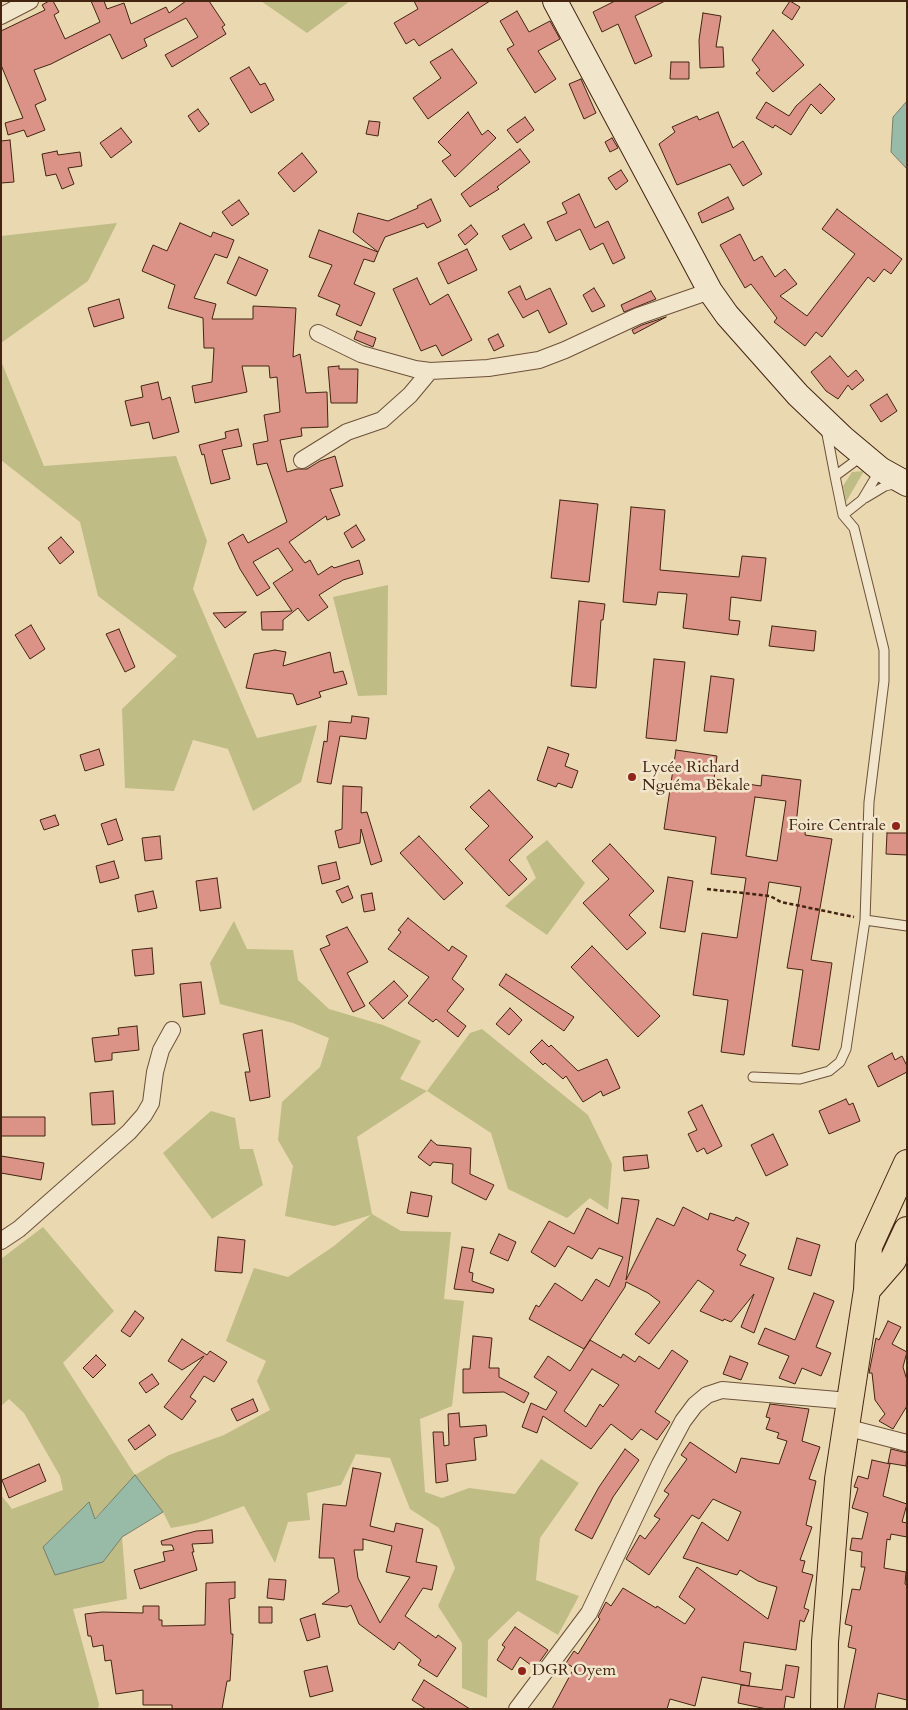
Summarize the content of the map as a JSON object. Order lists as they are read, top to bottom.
{
  "places": ["Lycée Richard Nguéma Bekale", "Foire Centrale", "DGR Oyem"]
}
